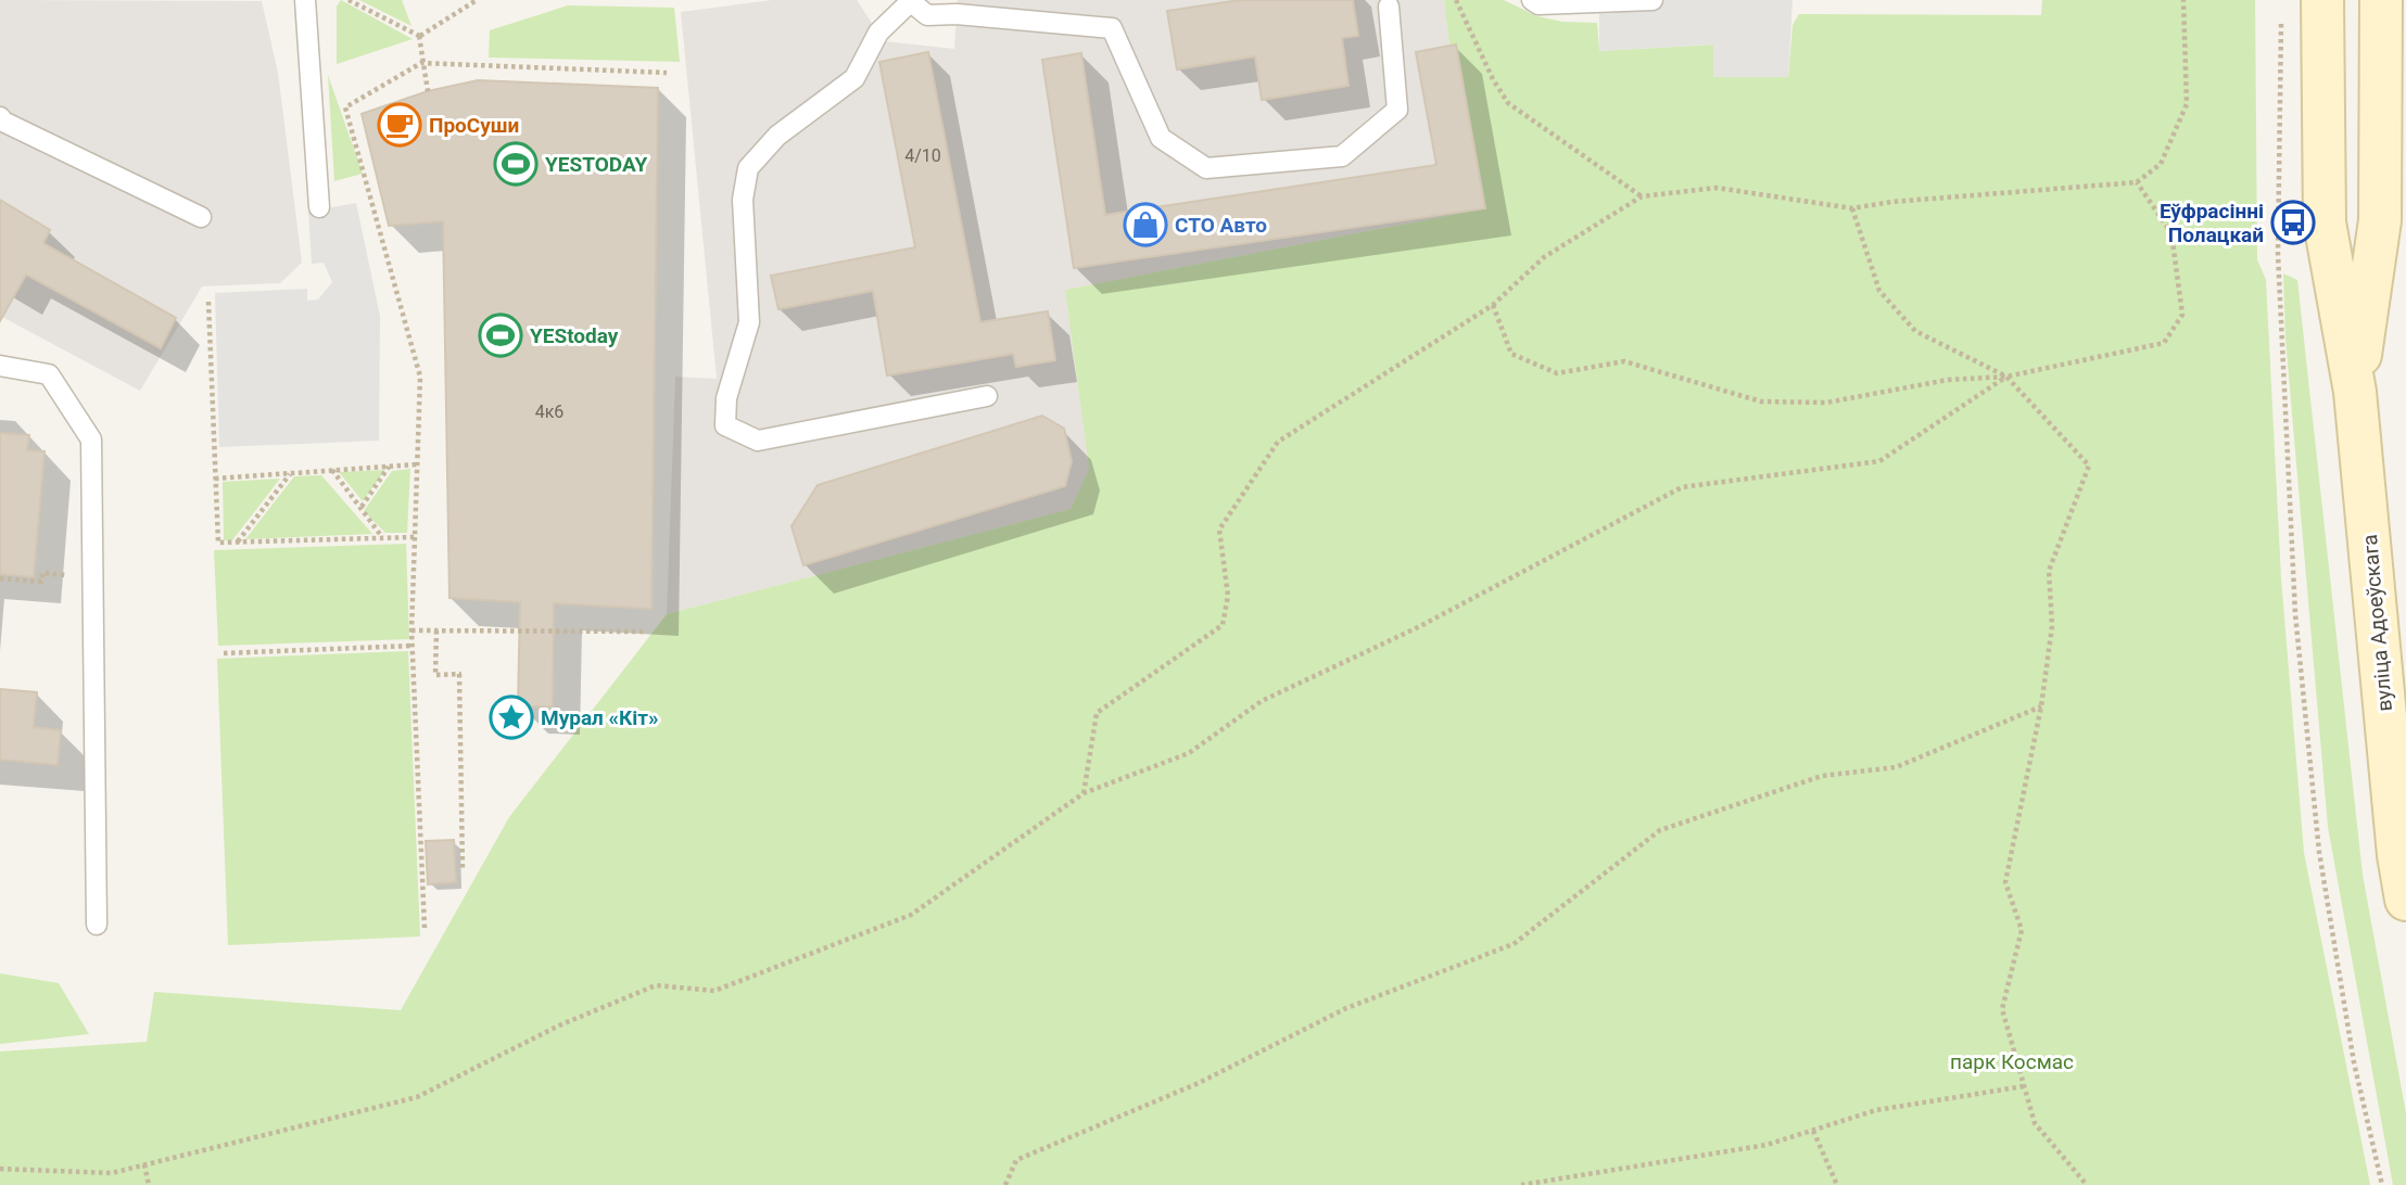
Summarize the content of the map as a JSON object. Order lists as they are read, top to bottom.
{
  "streets": {
    "main road": ["вуліца Адоеўскага"]
  },
  "parks": ["парк Космас"],
  "places": {
    "cafe": ["ПроСуши"],
    "sports": ["YESTODAY", "YEStoday"],
    "bus stop": ["Еўфрасінні Полацкай"],
    "shop": ["СТО Авто"],
    "place": ["Мурал «Кіт»"]
  },
  "house_numbers": ["4/10", "4к6"]
}
